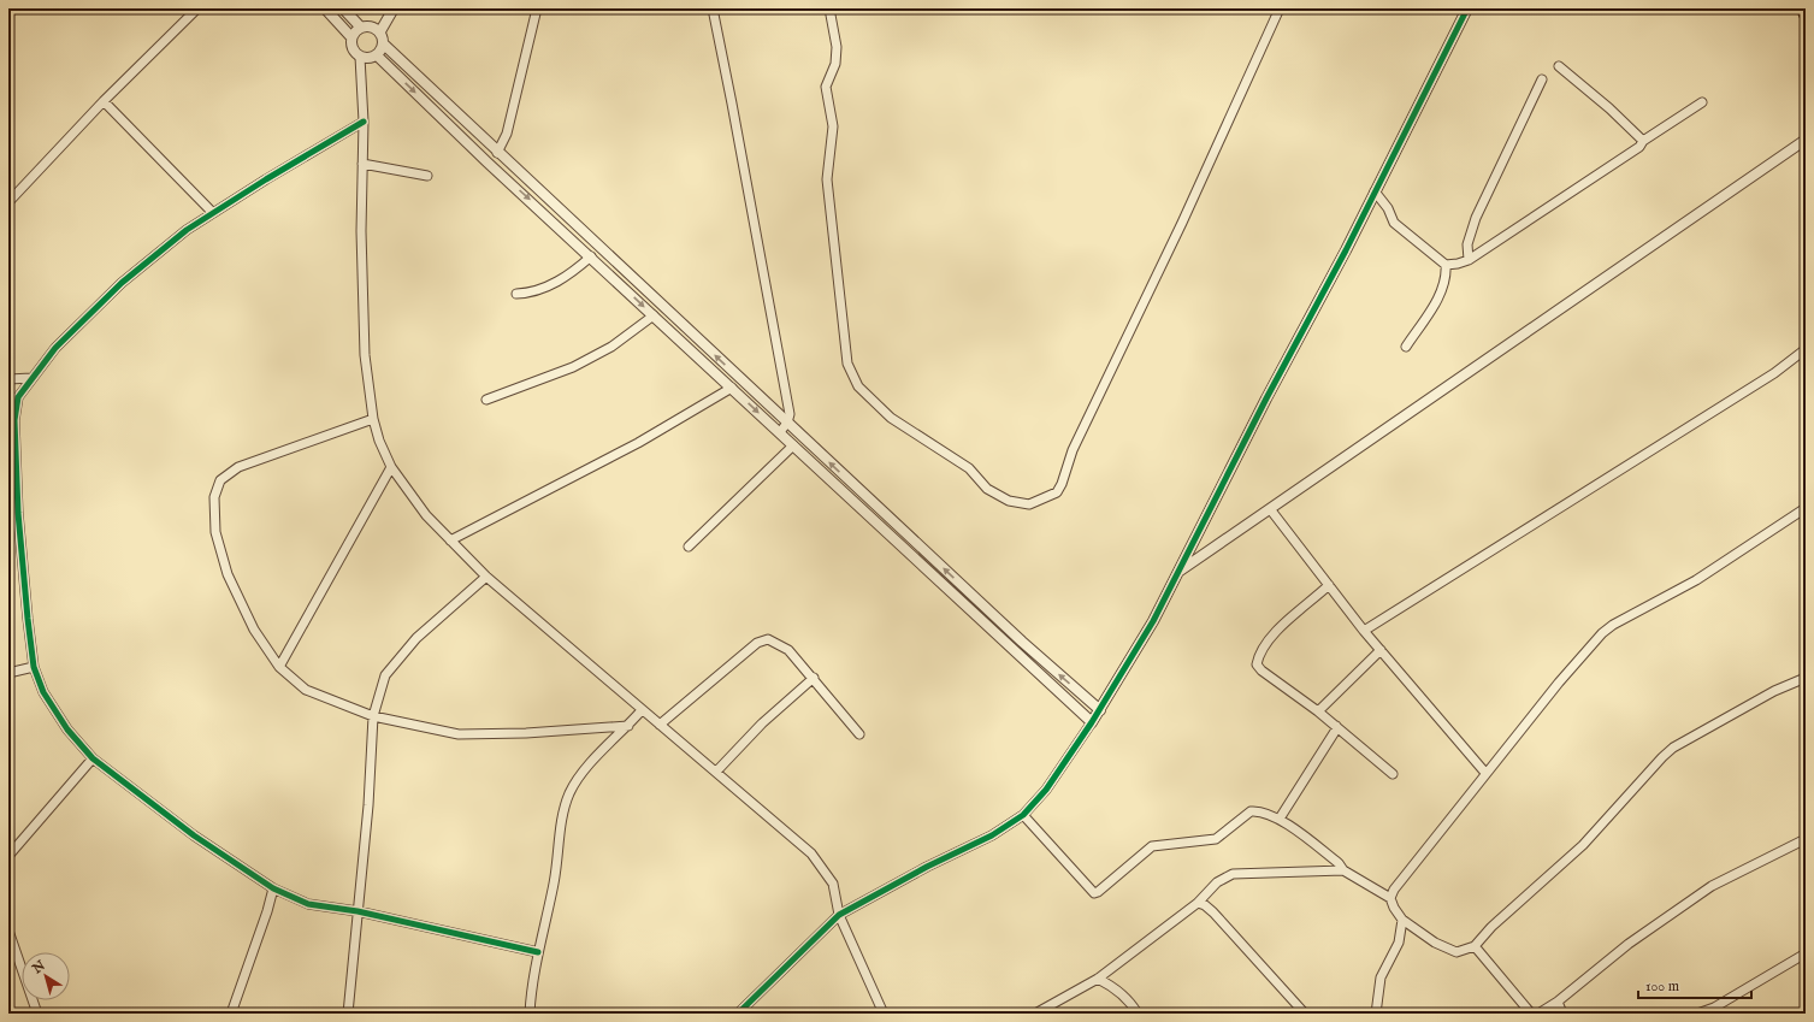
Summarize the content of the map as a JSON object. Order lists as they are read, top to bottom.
{
  "scale_bar": "100 m",
  "north": "top left"
}
